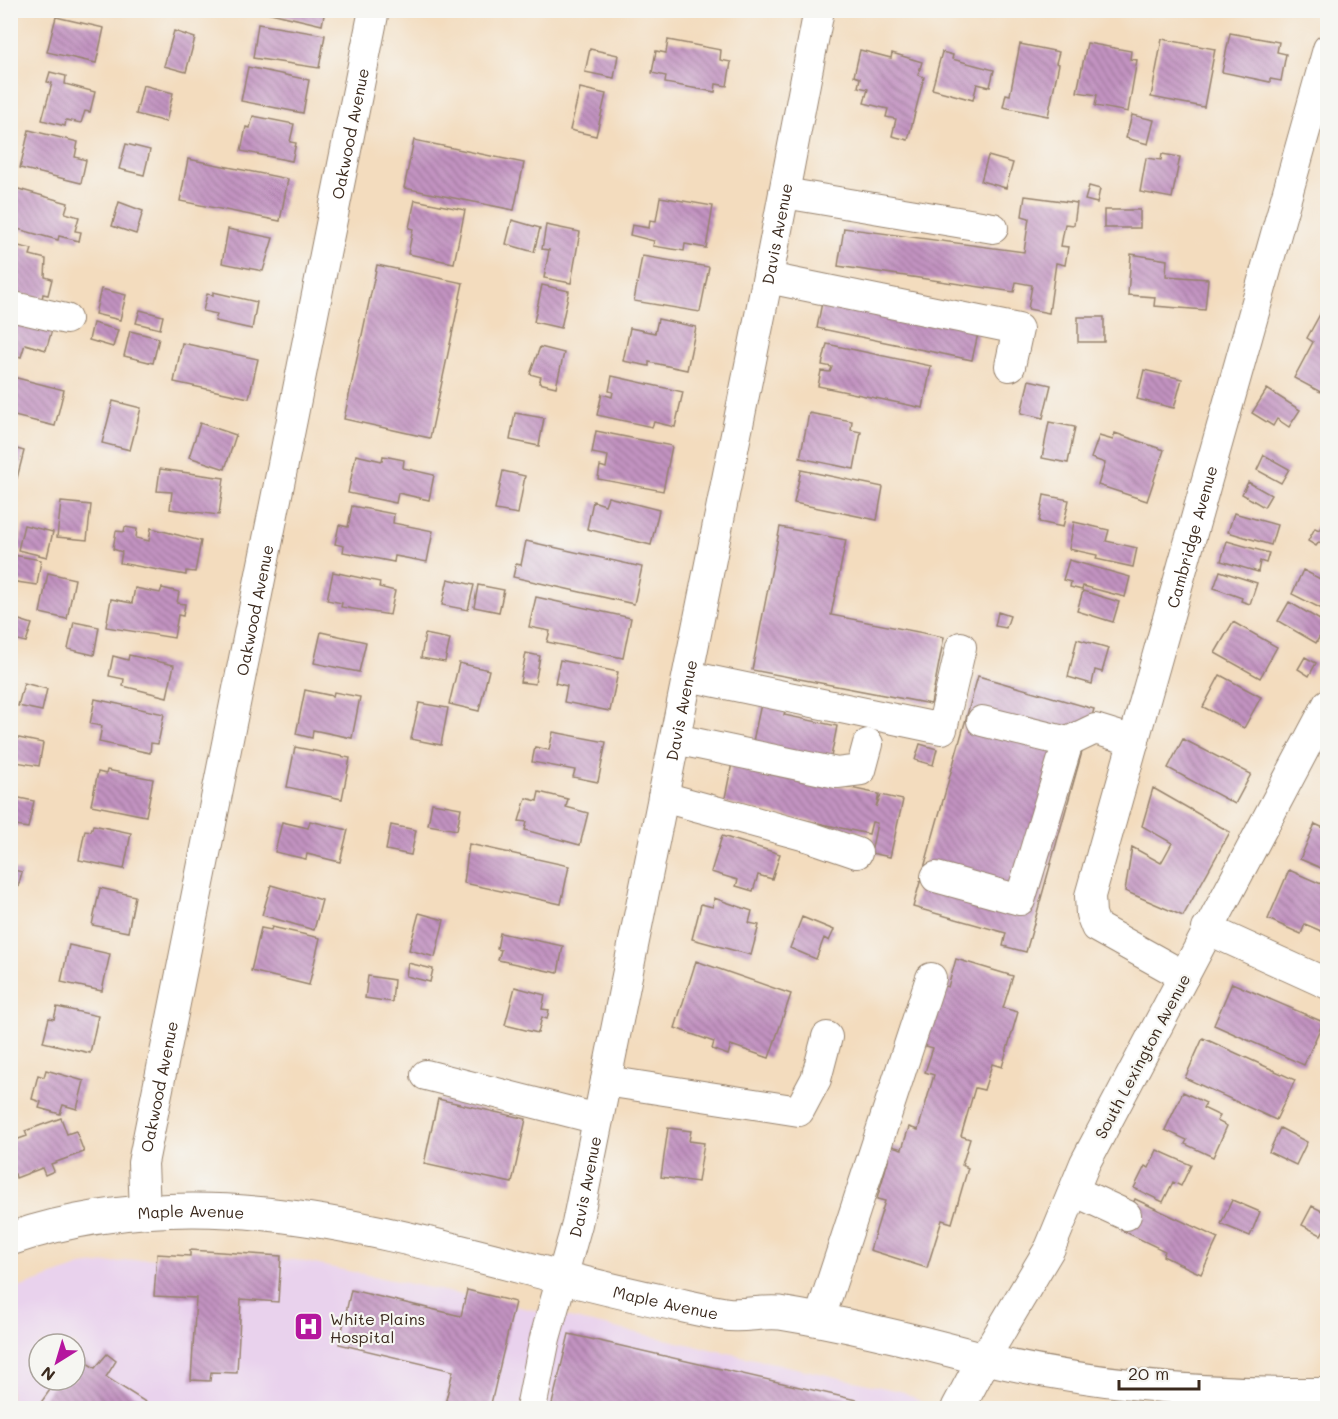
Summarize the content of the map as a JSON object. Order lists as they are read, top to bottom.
{
  "streets": {
    "main road": ["South Lexington Avenue", "Maple Avenue"],
    "street": ["Oakwood Avenue", "Davis Avenue", "Cambridge Avenue"]
  },
  "crossings": [
    ["Oakwood Avenue", "Maple Avenue"],
    ["Davis Avenue", "Maple Avenue"],
    ["Cambridge Avenue", "South Lexington Avenue"],
    ["South Lexington Avenue", "Maple Avenue"]
  ],
  "places": {
    "hospital": ["White Plains Hospital"]
  },
  "scale_bar": "20 m",
  "north": "bottom left"
}
